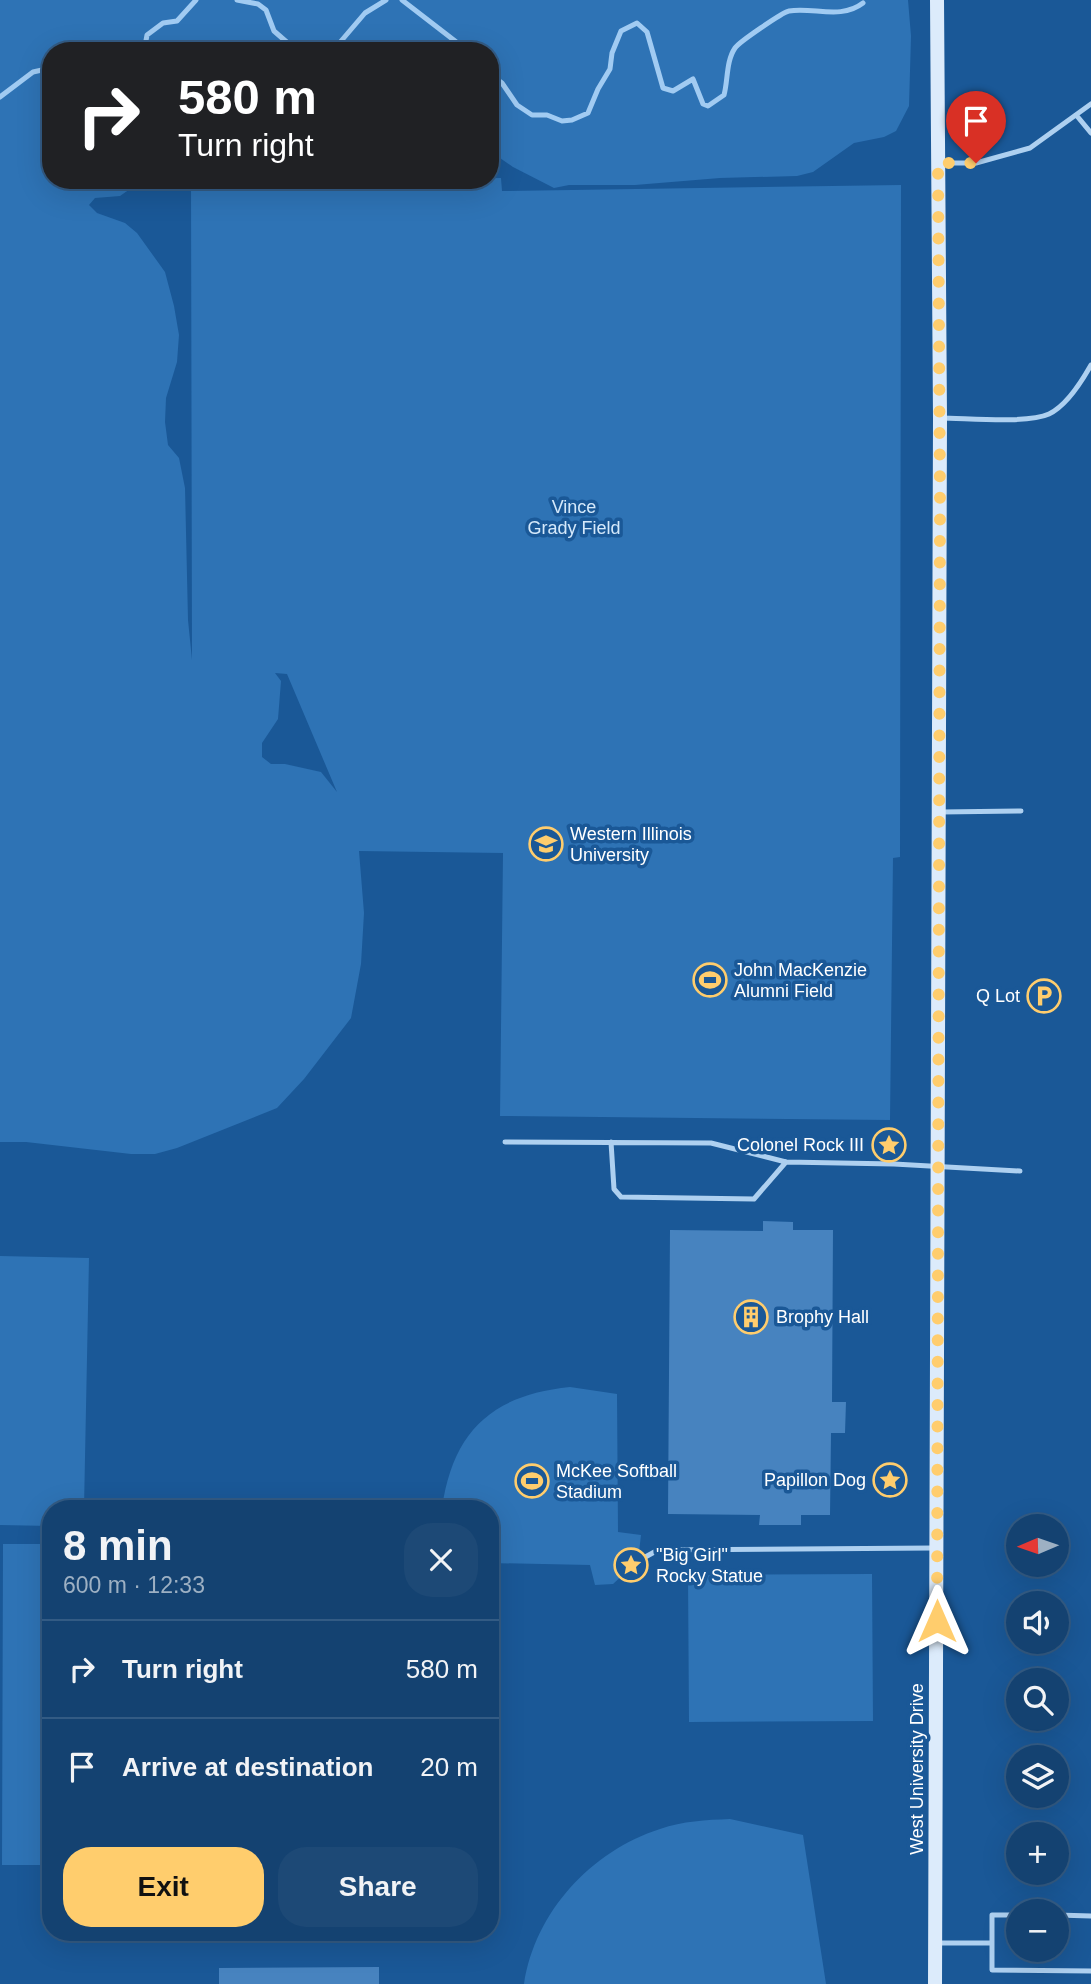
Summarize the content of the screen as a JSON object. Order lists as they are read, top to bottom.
{
  "streets": {
    "street": ["West University Drive"]
  },
  "parks": ["Vince Grady Field"],
  "places": {
    "school or university": ["Western Illinois University"],
    "sports": ["John MacKenzie Alumni Field", "McKee Softball Stadium"],
    "parking": ["Q Lot"],
    "place": ["Colonel Rock III", "Papillon Dog", "\"Big Girl\" Rocky Statue"],
    "building": ["Brophy Hall"]
  },
  "north": "left",
  "page": {
    "turn": ["580 m", "Turn right"],
    "heading": ["8 min", "600 m · 12:33"],
    "map_buttons": ["+", "−"],
    "list": [
      {
        "name": "Turn right",
        "value": "580 m"
      },
      {
        "name": "Arrive at destination",
        "value": "20 m"
      }
    ],
    "buttons": ["Exit", "Share"]
  }
}
